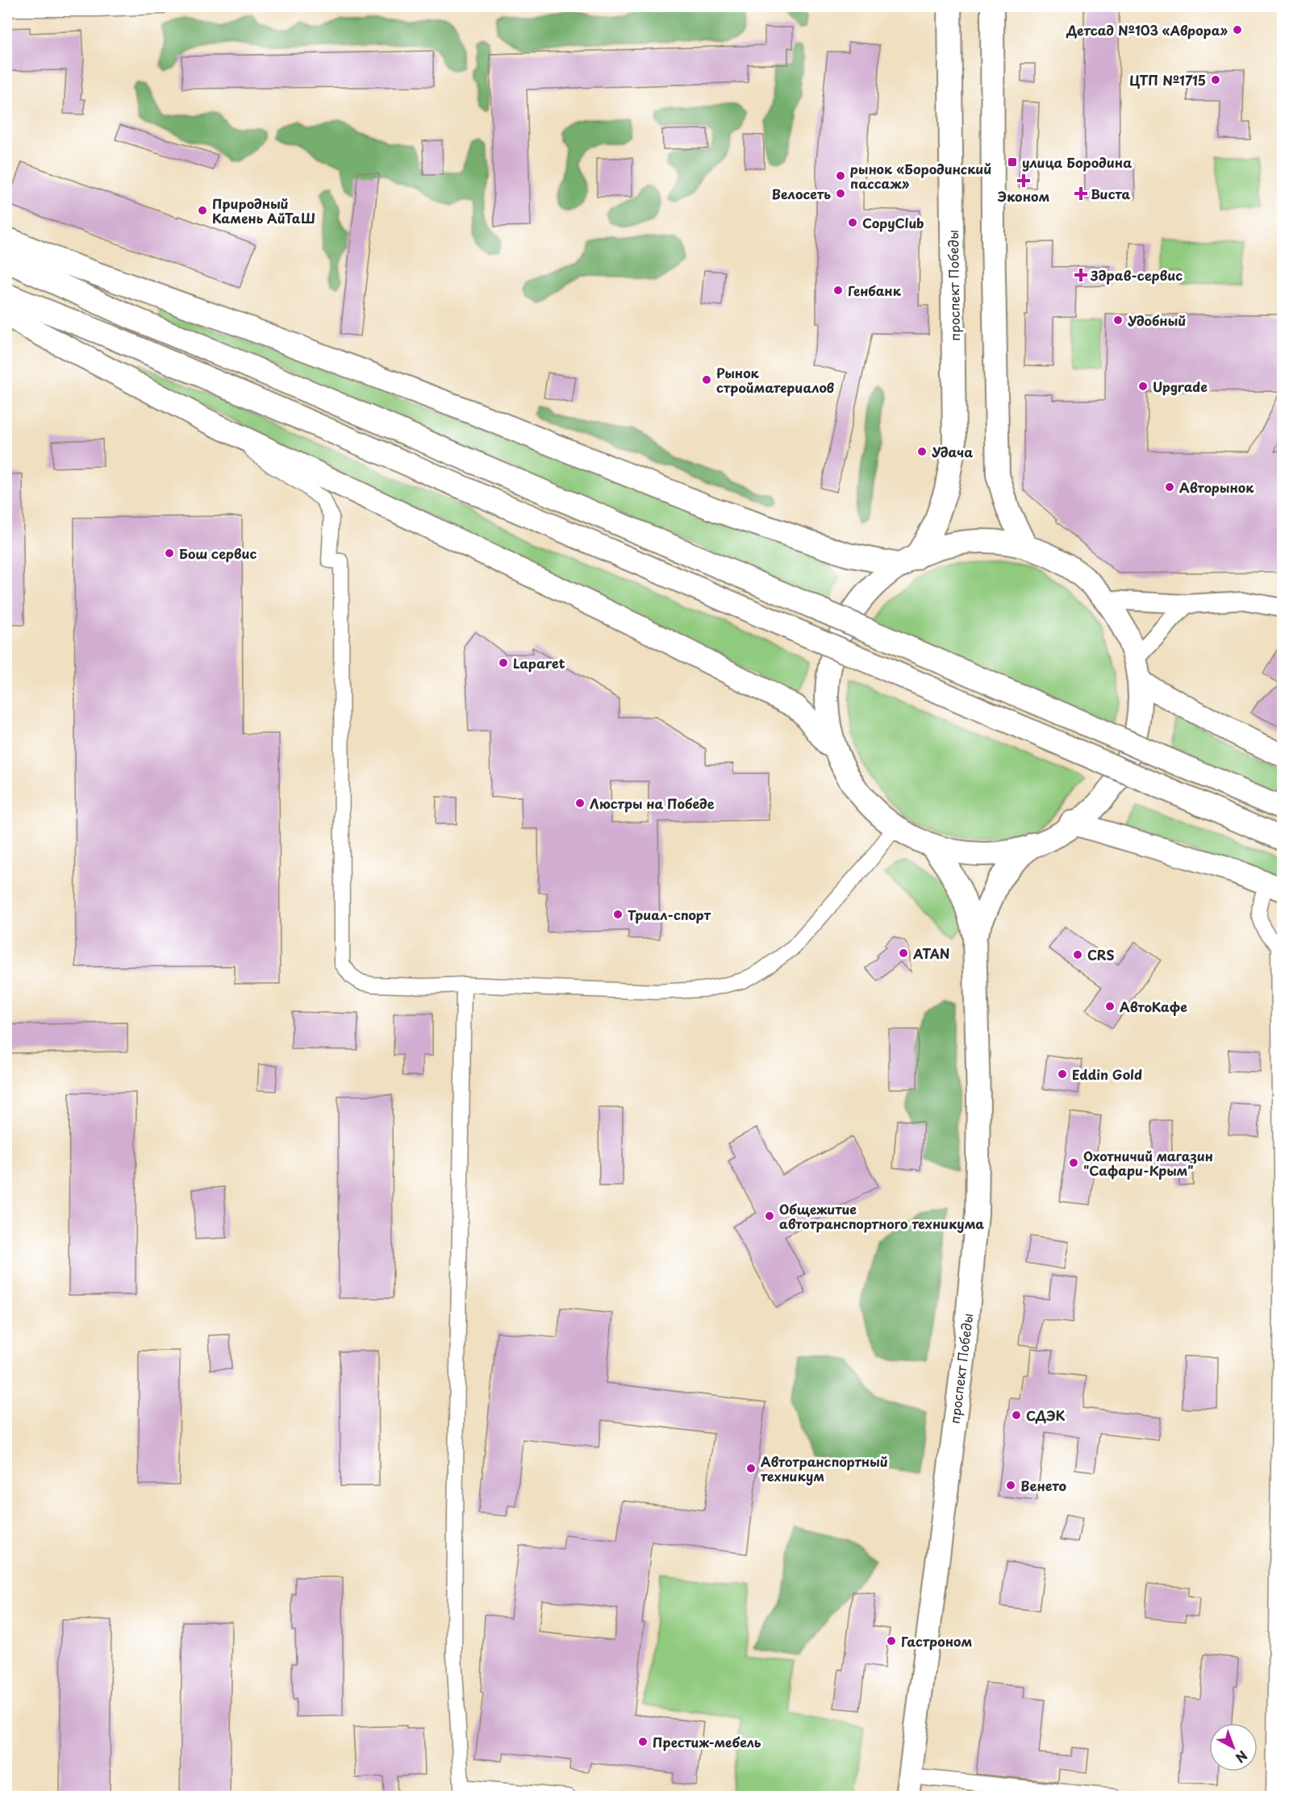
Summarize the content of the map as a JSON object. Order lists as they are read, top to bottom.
{
  "streets": {
    "main road": ["проспект Победы"]
  },
  "places": {
    "other": [
      "Детсад №103 «Аврора»",
      "ЦТП №1715",
      "рынок «Бородинский пассаж»",
      "Велосеть",
      "Природный Камень АйТаШ",
      "CopyClub",
      "Генбанк",
      "Удобный",
      "Рынок стройматериалов",
      "Upgrade",
      "Удача",
      "Авторынок",
      "Бош сервис",
      "Laparet",
      "Люстры на Победе",
      "Триал-спорт",
      "ATAN",
      "CRS",
      "АвтоКафе",
      "Eddin Gold",
      "Охотничий магазин \"Сафари-Крым\"",
      "Общежитие автотранспортного техникума",
      "СДЭК",
      "Автотранспортный техникум",
      "Венето",
      "Гастроном",
      "Престиж-мебель"
    ],
    "transit": ["улица Бородина"],
    "health": ["Эконом", "Виста", "Здрав-сервис"]
  },
  "north": "bottom right"
}
